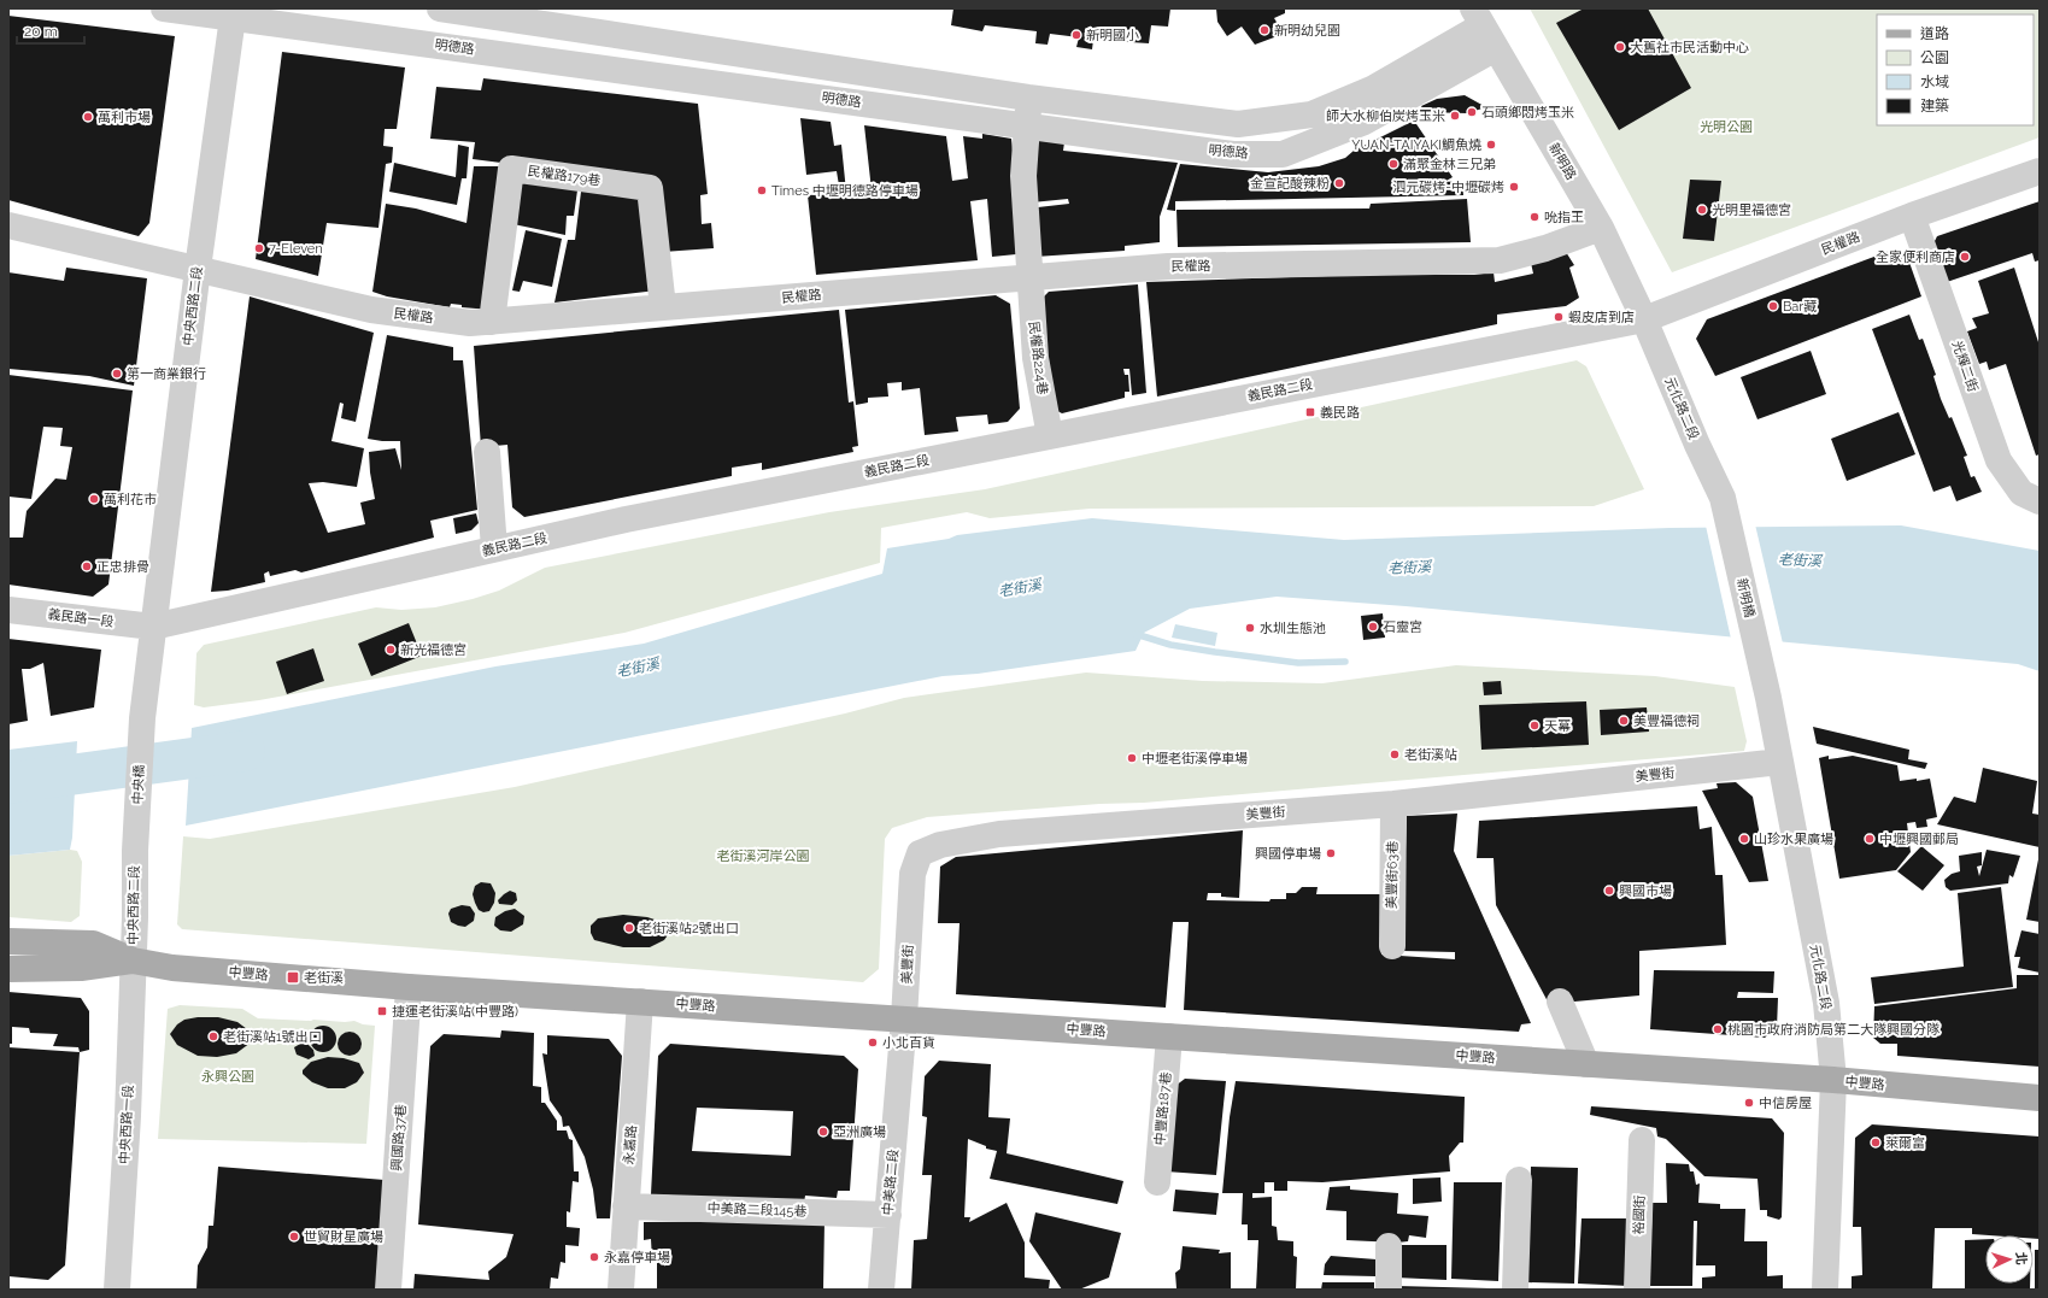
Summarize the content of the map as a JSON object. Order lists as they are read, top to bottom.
{
  "streets": {
    "main road": ["中豐路"],
    "street": [
      "明德路",
      "新明路",
      "民權路179巷",
      "民權路",
      "中央西路二段",
      "民權路224巷",
      "光輝二街",
      "義民路二段",
      "元化路二段",
      "新明橋",
      "義民路一段",
      "美豐街",
      "中央橋",
      "美豐街63巷",
      "中豐路187巷",
      "中央西路一段",
      "興國路37巷",
      "永嘉路",
      "中美路二段",
      "中美路二段145巷",
      "裕國街"
    ]
  },
  "crossings": [
    ["明德路", "新明路"],
    ["明德路", "中央西路二段"],
    ["明德路", "民權路224巷"],
    ["新明路", "民權路"],
    ["新明路", "義民路二段"],
    ["新明路", "元化路二段"],
    ["民權路179巷", "民權路"],
    ["民權路", "中央西路二段"],
    ["民權路", "民權路224巷"],
    ["民權路", "光輝二街"],
    ["民權路", "義民路二段"],
    ["民權路", "元化路二段"],
    ["中央西路二段", "義民路二段"],
    ["中央西路二段", "義民路一段"],
    ["中央西路二段", "中央橋"],
    ["中央西路二段", "中豐路"],
    ["中央西路二段", "中央西路一段"],
    ["民權路224巷", "義民路二段"],
    ["義民路二段", "元化路二段"],
    ["義民路二段", "義民路一段"],
    ["元化路二段", "新明橋"],
    ["元化路二段", "美豐街"],
    ["元化路二段", "中豐路"],
    ["美豐街", "美豐街63巷"],
    ["美豐街", "中豐路"],
    ["美豐街", "中美路二段"],
    ["中豐路", "中豐路187巷"],
    ["中豐路", "中央西路一段"],
    ["中豐路", "興國路37巷"],
    ["中豐路", "永嘉路"],
    ["中豐路", "中美路二段"],
    ["永嘉路", "中美路二段145巷"],
    ["中美路二段", "中美路二段145巷"]
  ],
  "water": ["老街溪"],
  "parks": ["光明公園", "老街溪河岸公園", "永興公園"],
  "places": {
    "other": [
      "新明幼兒園",
      "新明國小",
      "大舊社市民活動中心",
      "石頭鄉悶烤玉米",
      "師大水柳伯炭烤玉米",
      "萬利市場",
      "YUAN-TAIYAKI鯛魚燒",
      "滿聚金林三兄弟",
      "金宣記酸辣粉",
      "泗元碳烤-中壢碳烤",
      "Times 中壢明德路停車場",
      "光明里福德宮",
      "吮指王",
      "7-Eleven",
      "全家便利商店",
      "Bar藏",
      "蝦皮店到店",
      "第一商業銀行",
      "萬利花市",
      "正忠排骨",
      "石靈宮",
      "水圳生態池",
      "新光福德宮",
      "美豐福德祠",
      "天冪",
      "老街溪站",
      "中壢老街溪停車場",
      "山珍水果廣場",
      "中壢興國郵局",
      "興國停車場",
      "興國市場",
      "老街溪站2號出口",
      "桃園市政府消防局第二大隊興國分隊",
      "老街溪站1號出口",
      "小北百貨",
      "中信房屋",
      "亞洲廣場",
      "萊爾富",
      "世貿財星廣場",
      "永嘉停車場"
    ],
    "transit": ["義民路", "老街溪", "捷運老街溪站(中豐路)"]
  },
  "legend": [
    "道路",
    "公園",
    "水域",
    "建築"
  ],
  "scale_bar": "20 m",
  "north": "right"
}
